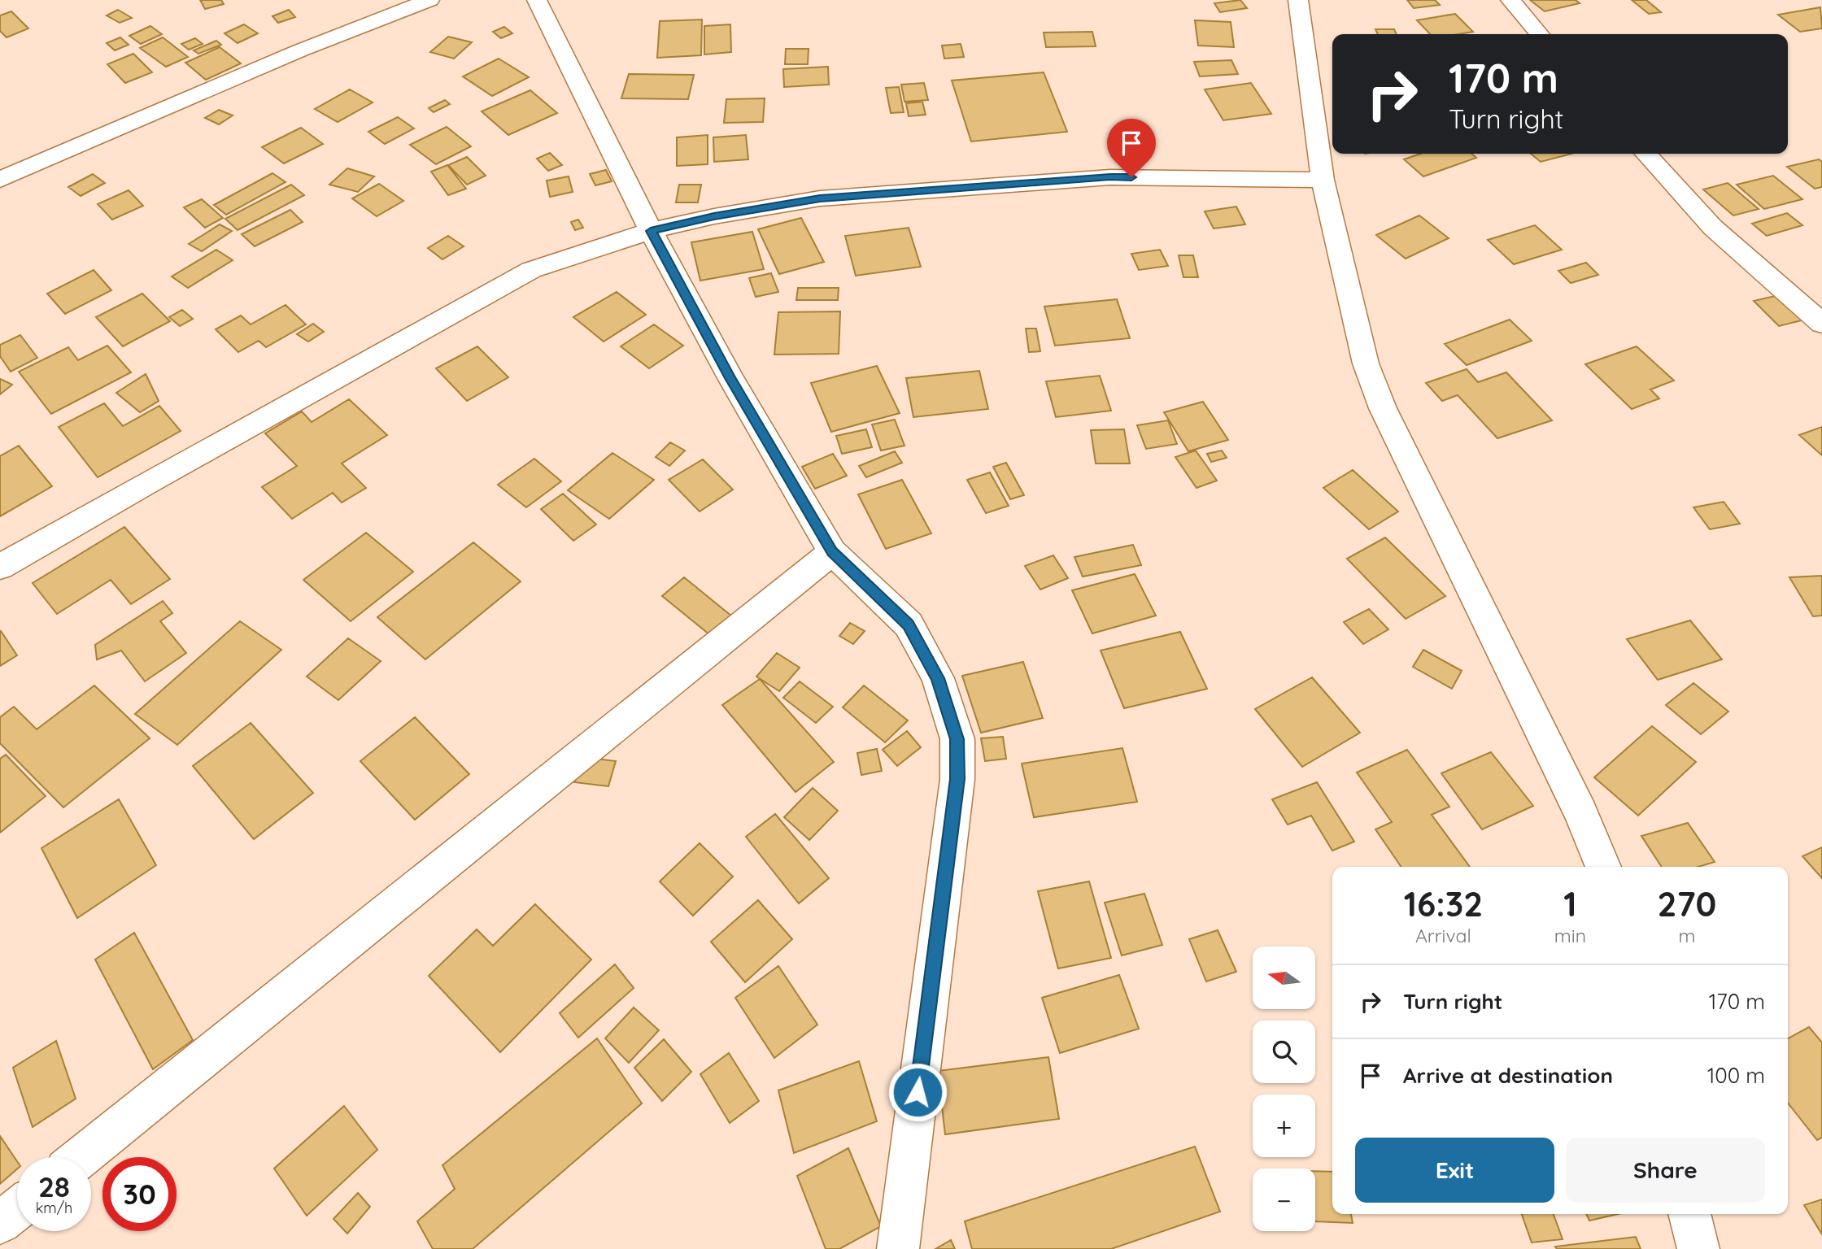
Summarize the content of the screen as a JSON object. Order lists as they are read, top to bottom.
{
  "north": "left",
  "page": {
    "turn": ["170 m", "Turn right"],
    "eta": [
      "16:32",
      "Arrival",
      "1",
      "min",
      "270",
      "m"
    ],
    "map_buttons": ["+", "−"],
    "list": [
      {
        "name": "Turn right",
        "value": "170 m"
      },
      {
        "name": "Arrive at destination",
        "value": "100 m"
      }
    ],
    "buttons": ["Exit", "Share"],
    "speed": "28 km/h",
    "limit": "30"
  }
}
